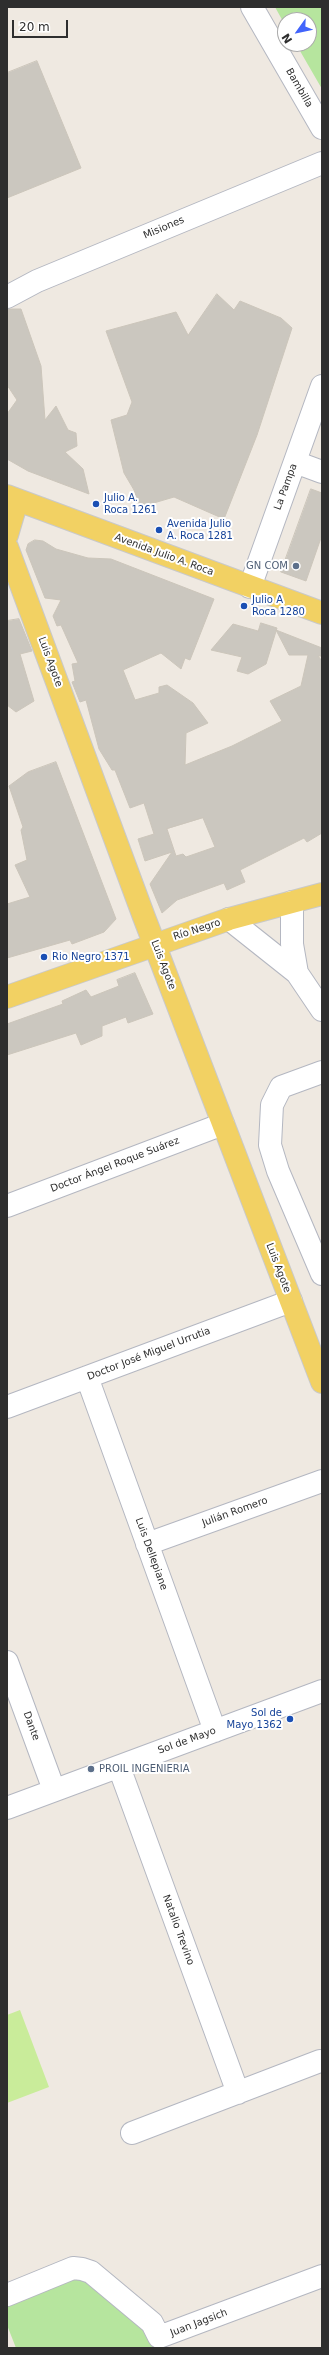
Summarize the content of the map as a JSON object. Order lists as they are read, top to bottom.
{
  "streets": {
    "main road": ["Avenida Julio A. Roca", "Luis Agote", "Río Negro"],
    "street": [
      "Bambilla",
      "Misiones",
      "La Pampa",
      "Doctor Ángel Roque Suárez",
      "Doctor José Miguel Urrutia",
      "Julián Romero",
      "Luis Dellepiane",
      "Dante",
      "Sol de Mayo",
      "Natalio Trevino",
      "Juan Jagsich"
    ]
  },
  "crossings": [
    ["La Pampa", "Avenida Julio A. Roca"],
    ["Luis Agote", "Río Negro"],
    ["Luis Agote", "Doctor Ángel Roque Suárez"],
    ["Luis Agote", "Doctor José Miguel Urrutia"],
    ["Doctor José Miguel Urrutia", "Luis Dellepiane"],
    ["Julián Romero", "Luis Dellepiane"],
    ["Luis Dellepiane", "Sol de Mayo"],
    ["Dante", "Sol de Mayo"],
    ["Sol de Mayo", "Natalio Trevino"]
  ],
  "places": [
    "Julio A. Roca 1261",
    "Avenida Julio A. Roca 1281",
    "GN COM",
    "Julio A Roca 1280",
    "Rio Negro 1371",
    "Sol de Mayo 1362",
    "PROIL INGENIERIA"
  ],
  "scale_bar": "20 m",
  "north": "bottom left"
}
